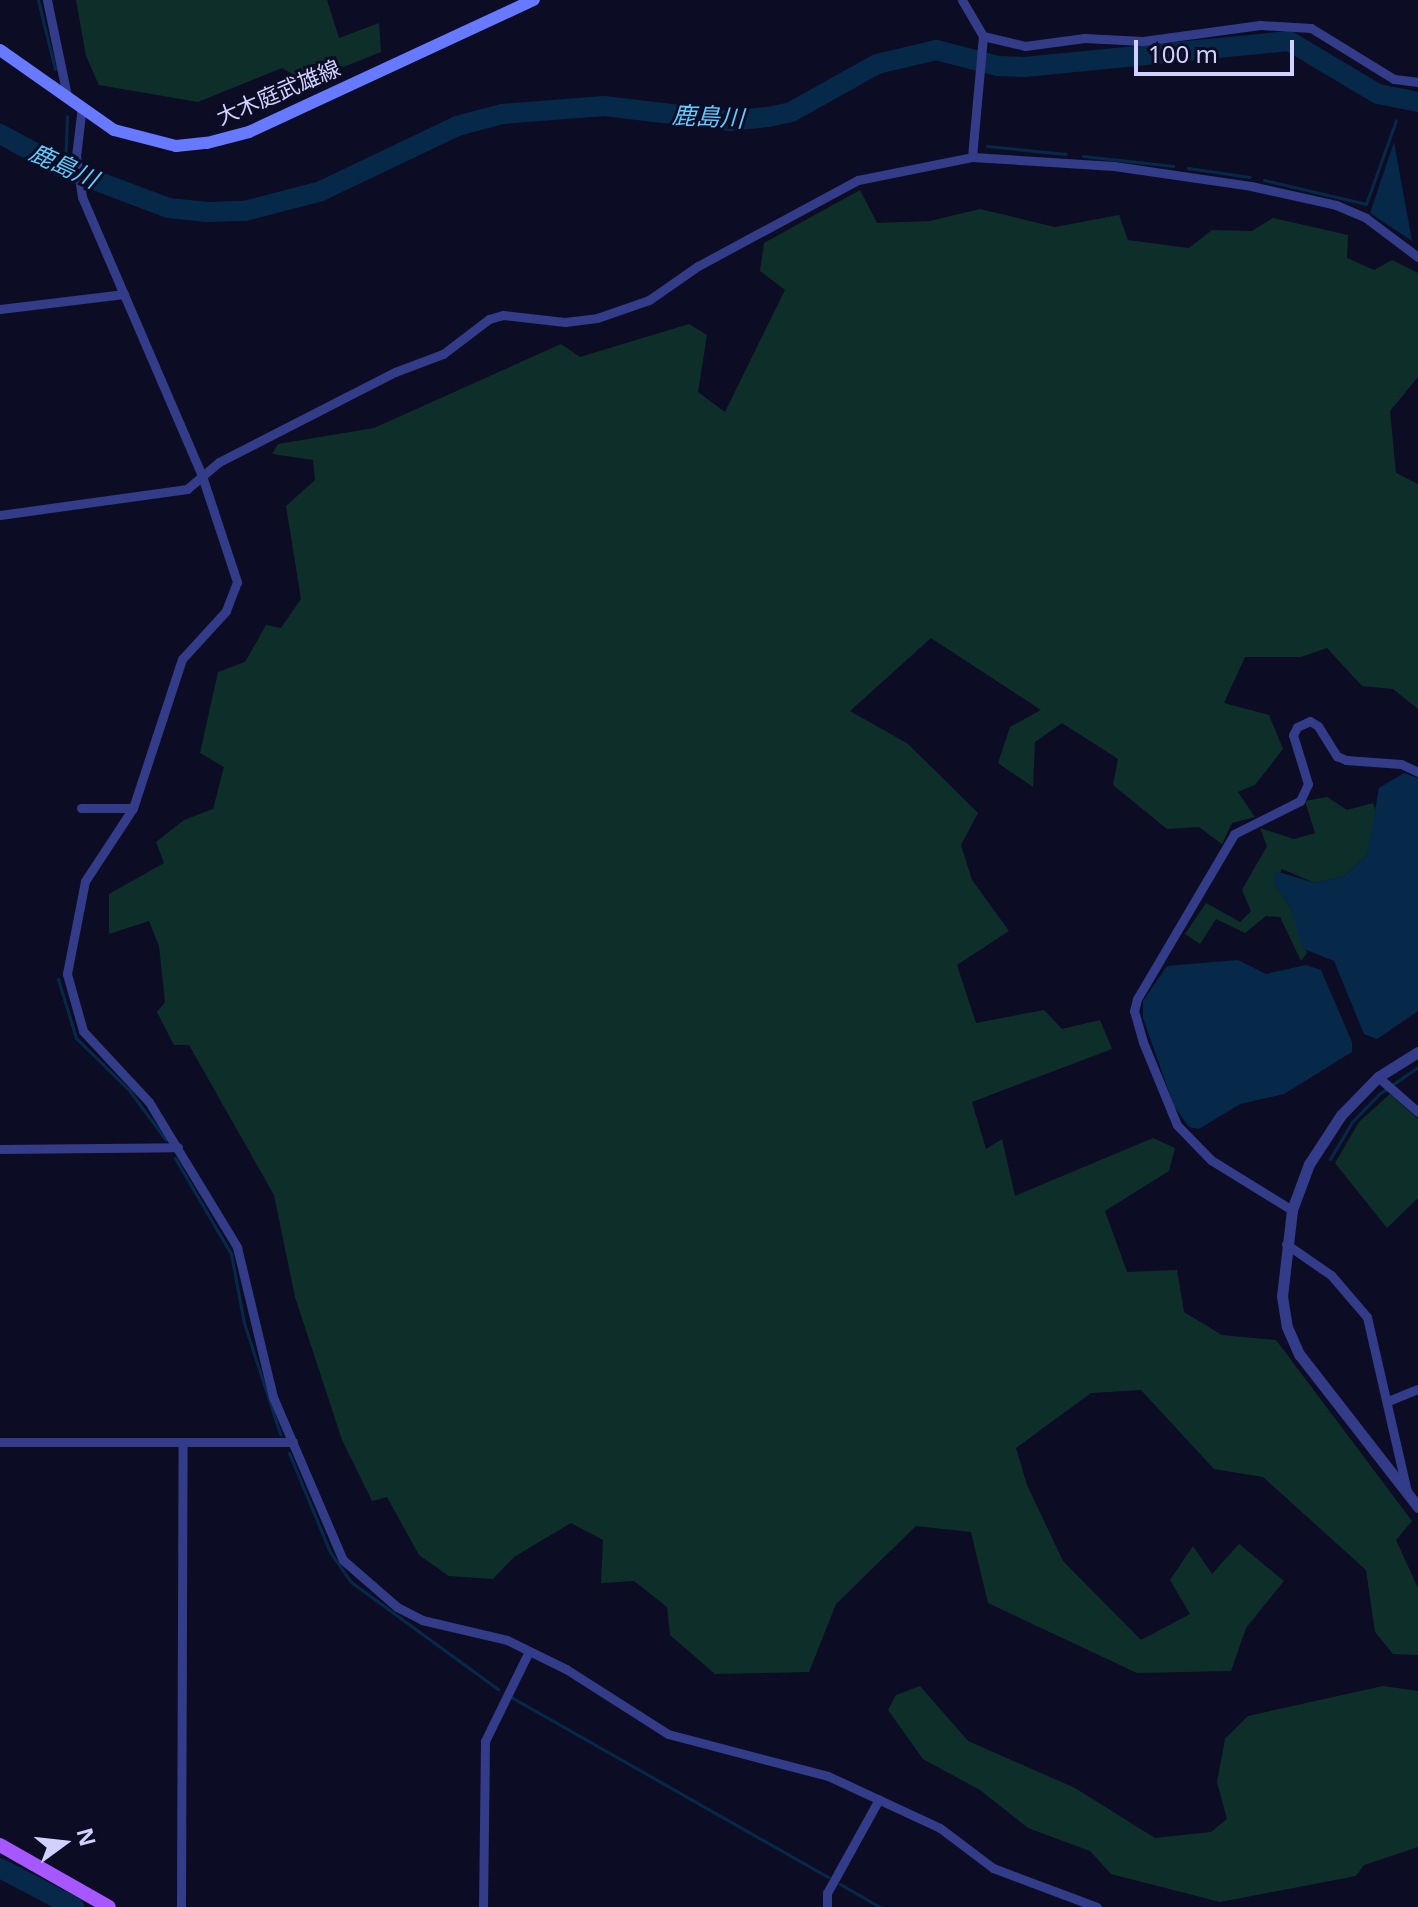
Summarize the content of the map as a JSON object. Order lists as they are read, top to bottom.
{
  "streets": {
    "main road": ["大木庭武雄線"]
  },
  "water": ["鹿島川"],
  "scale_bar": "100 m",
  "north": "right"
}
